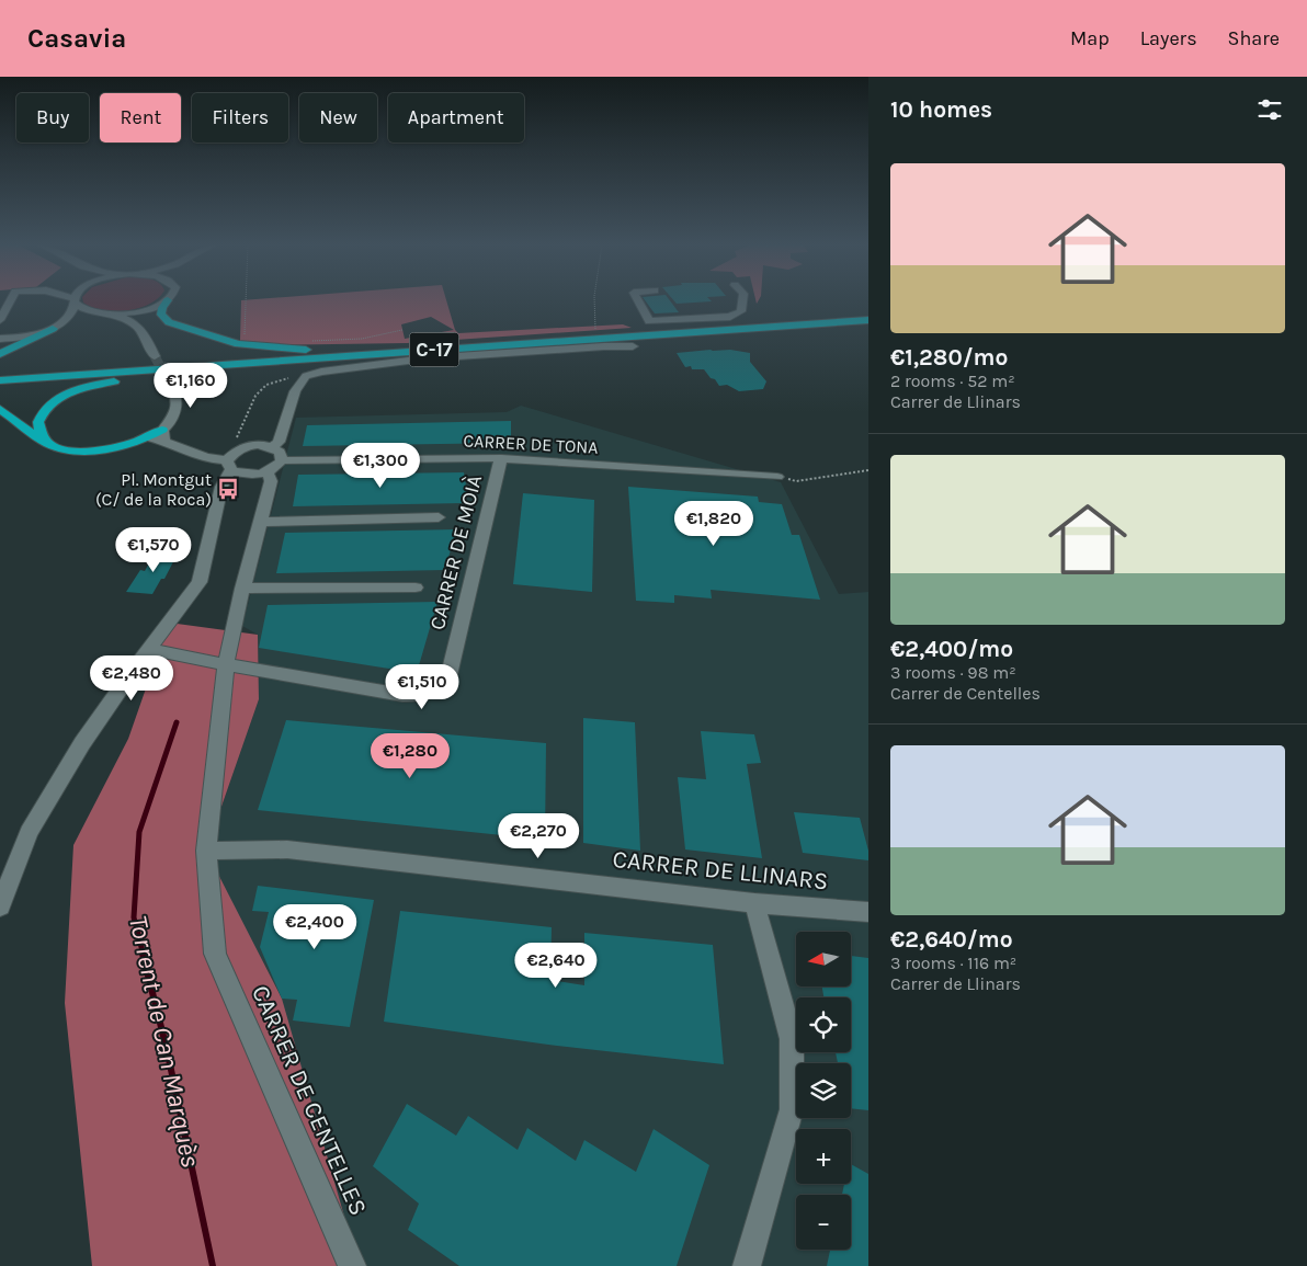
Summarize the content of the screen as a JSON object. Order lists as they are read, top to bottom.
{
  "streets": {
    "highway": ["C-17"],
    "street": [
      "CARRER DE TONA",
      "CARRER DE MOIÀ",
      "CARRER DE LLINARS",
      "CARRER DE CENTELLES"
    ]
  },
  "crossings": [
    ["CARRER DE TONA", "CARRER DE MOIÀ"],
    ["CARRER DE MOIÀ", "CARRER DE CENTELLES"],
    ["CARRER DE LLINARS", "CARRER DE CENTELLES"]
  ],
  "water": ["Torrent de Can Marquès"],
  "places": {
    "bus stop": ["Pl. Montgut (C/ de la Roca)"]
  },
  "north": "left",
  "page": {
    "header": "Casavia",
    "nav": ["Map", "Layers", "Share"],
    "heading": "10 homes",
    "chip": [
      "Buy",
      "Rent",
      "Filters",
      "New",
      "Apartment"
    ],
    "list": [
      {
        "name": "€1,280/mo",
        "note": "2 rooms · 52 m² · Carrer de Llinars"
      },
      {
        "name": "€2,400/mo",
        "note": "3 rooms · 98 m² · Carrer de Centelles"
      },
      {
        "name": "€2,640/mo",
        "note": "3 rooms · 116 m² · Carrer de Llinars"
      }
    ],
    "price": [
      "€1,160",
      "€1,300",
      "€1,820",
      "€1,570",
      "€2,480",
      "€1,510",
      "€1,280",
      "€2,270",
      "€2,400",
      "€2,640"
    ],
    "map_buttons": ["+", "−"]
  }
}
